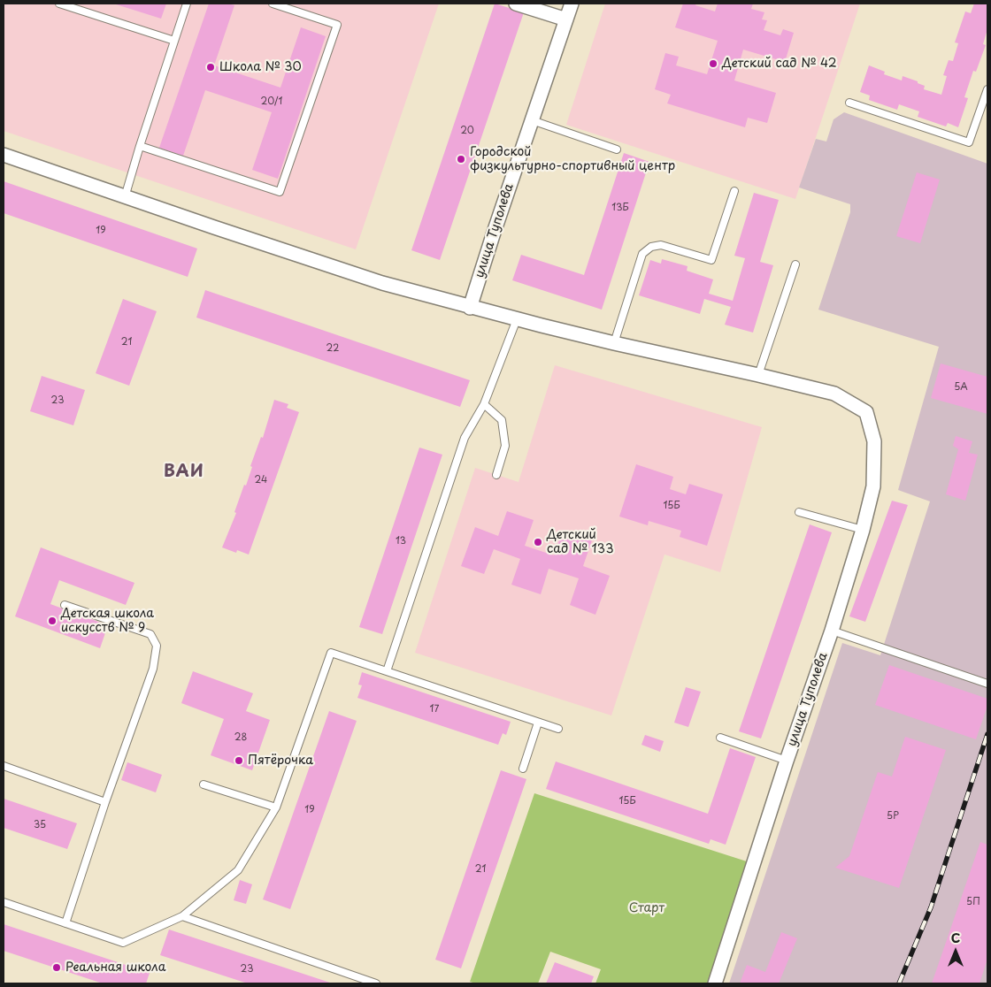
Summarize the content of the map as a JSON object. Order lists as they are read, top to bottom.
{
  "streets": {
    "street": ["улица Туполева"]
  },
  "districts": ["ВАИ"],
  "parks": ["Старт"],
  "places": [
    "Детский сад № 42",
    "Школа № 30",
    "Городской физкультурно-спортивный центр",
    "Детский сад № 133",
    "Детская школа искусств № 9",
    "Пятёрочка",
    "Реальная школа"
  ],
  "house_numbers": [
    "20/1",
    "20",
    "13Б",
    "19",
    "21",
    "22",
    "5А",
    "23",
    "24",
    "15Б",
    "13",
    "17",
    "28",
    "15Б",
    "19",
    "5Р",
    "35",
    "21",
    "5П",
    "23"
  ],
  "north": "top"
}
